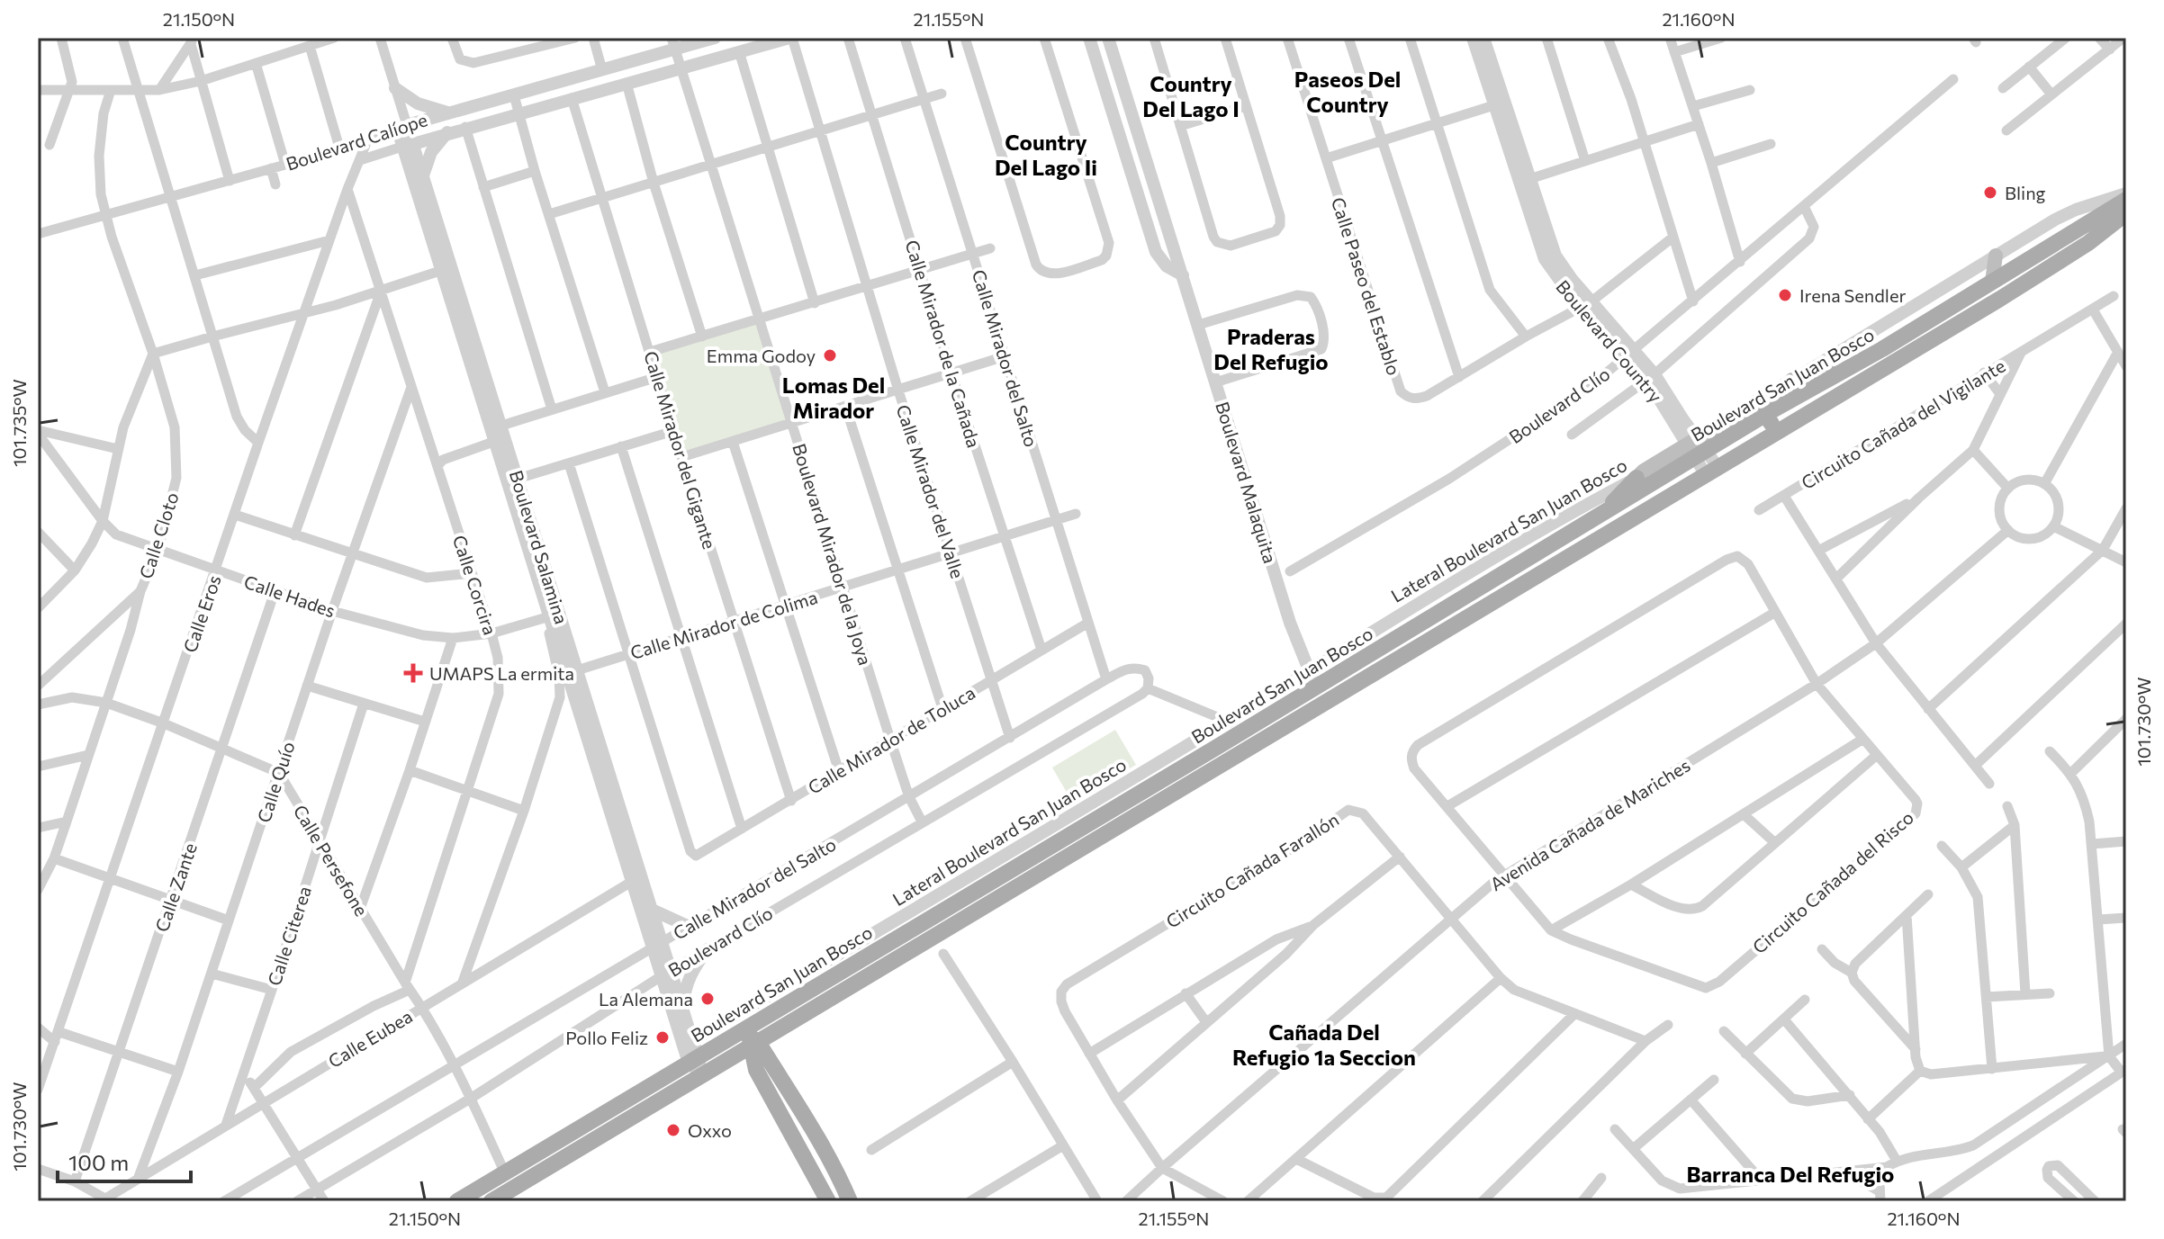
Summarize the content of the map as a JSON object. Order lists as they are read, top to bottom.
{
  "streets": {
    "main road": ["Boulevard San Juan Bosco", "Lateral Boulevard San Juan Bosco"],
    "street": [
      "Boulevard Calíope",
      "Calle Paseo del Establo",
      "Boulevard Country",
      "Calle Mirador de la Cañada",
      "Calle Mirador del Salto",
      "Boulevard Clío",
      "Circuito Cañada del Vigilante",
      "Calle Mirador del Gigante",
      "Boulevard Malaquita",
      "Calle Mirador del Valle",
      "Calle Cloto",
      "Boulevard Salamina",
      "Boulevard Mirador de la Joya",
      "Calle Corcira",
      "Calle Hades",
      "Calle Eros",
      "Calle Mirador de Colima",
      "Calle Mirador de Toluca",
      "Calle Quío",
      "Avenida Cañada de Mariches",
      "Calle Persefone",
      "Circuito Cañada Farallón",
      "Circuito Cañada del Risco",
      "Calle Zante",
      "Calle Citerea",
      "Calle Eubea"
    ]
  },
  "crossings": [
    ["Boulevard Calíope", "Calle Mirador del Gigante"],
    ["Boulevard Calíope", "Calle Mirador del Valle"],
    ["Boulevard Calíope", "Calle Cloto"],
    ["Boulevard Calíope", "Boulevard Salamina"],
    ["Boulevard Calíope", "Boulevard Mirador de la Joya"],
    ["Boulevard Calíope", "Calle Eros"],
    ["Calle Paseo del Establo", "Boulevard Country"],
    ["Boulevard Country", "Boulevard San Juan Bosco"],
    ["Boulevard Country", "Boulevard Clío"],
    ["Boulevard Country", "Lateral Boulevard San Juan Bosco"],
    ["Calle Mirador de la Cañada", "Calle Mirador de Colima"],
    ["Calle Mirador de la Cañada", "Calle Mirador de Toluca"],
    ["Calle Mirador del Salto", "Boulevard Clío"],
    ["Calle Mirador del Salto", "Calle Mirador del Valle"],
    ["Calle Mirador del Salto", "Boulevard Salamina"],
    ["Calle Mirador del Salto", "Boulevard Mirador de la Joya"],
    ["Calle Mirador del Salto", "Calle Mirador de Colima"],
    ["Calle Mirador del Salto", "Calle Mirador de Toluca"],
    ["Calle Mirador del Salto", "Calle Persefone"],
    ["Boulevard San Juan Bosco", "Boulevard Malaquita"],
    ["Boulevard San Juan Bosco", "Lateral Boulevard San Juan Bosco"],
    ["Boulevard San Juan Bosco", "Boulevard Salamina"],
    ["Boulevard San Juan Bosco", "Calle Persefone"],
    ["Boulevard Clío", "Boulevard Salamina"],
    ["Boulevard Clío", "Boulevard Mirador de la Joya"],
    ["Boulevard Clío", "Calle Persefone"],
    ["Circuito Cañada del Vigilante", "Avenida Cañada de Mariches"],
    ["Calle Mirador del Gigante", "Calle Mirador de Colima"],
    ["Calle Mirador del Gigante", "Calle Mirador de Toluca"],
    ["Boulevard Malaquita", "Lateral Boulevard San Juan Bosco"],
    ["Calle Mirador del Valle", "Calle Mirador de Colima"],
    ["Calle Mirador del Valle", "Calle Mirador de Toluca"],
    ["Lateral Boulevard San Juan Bosco", "Boulevard Salamina"],
    ["Calle Cloto", "Calle Hades"],
    ["Boulevard Salamina", "Calle Hades"],
    ["Boulevard Salamina", "Calle Mirador de Colima"],
    ["Boulevard Salamina", "Calle Eubea"],
    ["Boulevard Mirador de la Joya", "Calle Mirador de Colima"],
    ["Boulevard Mirador de la Joya", "Calle Mirador de Toluca"],
    ["Calle Corcira", "Calle Hades"],
    ["Calle Corcira", "Calle Eros"],
    ["Calle Corcira", "Calle Quío"],
    ["Calle Corcira", "Calle Persefone"],
    ["Calle Hades", "Calle Eros"],
    ["Calle Hades", "Calle Quío"],
    ["Calle Hades", "Calle Zante"],
    ["Calle Mirador de Colima", "Calle Mirador de Toluca"],
    ["Calle Quío", "Calle Persefone"],
    ["Calle Quío", "Calle Eubea"],
    ["Avenida Cañada de Mariches", "Circuito Cañada Farallón"],
    ["Avenida Cañada de Mariches", "Circuito Cañada del Risco"],
    ["Calle Persefone", "Calle Citerea"],
    ["Calle Persefone", "Calle Eubea"],
    ["Calle Citerea", "Calle Eubea"]
  ],
  "districts": [
    "Paseos Del Country",
    "Country Del Lago I",
    "Country Del Lago Ii",
    "Praderas Del Refugio",
    "Lomas Del Mirador",
    "Cañada Del Refugio 1a Seccion",
    "Barranca Del Refugio"
  ],
  "places": {
    "other": [
      "Bling",
      "Irena Sendler",
      "Emma Godoy",
      "La Alemana",
      "Pollo Feliz",
      "Oxxo"
    ],
    "health": ["UMAPS La ermita"]
  },
  "scale_bar": "100 m",
  "coordinates": [
    "21.150°N",
    "21.155°N",
    "21.160°N",
    "101.735°W",
    "101.730°W"
  ]
}
